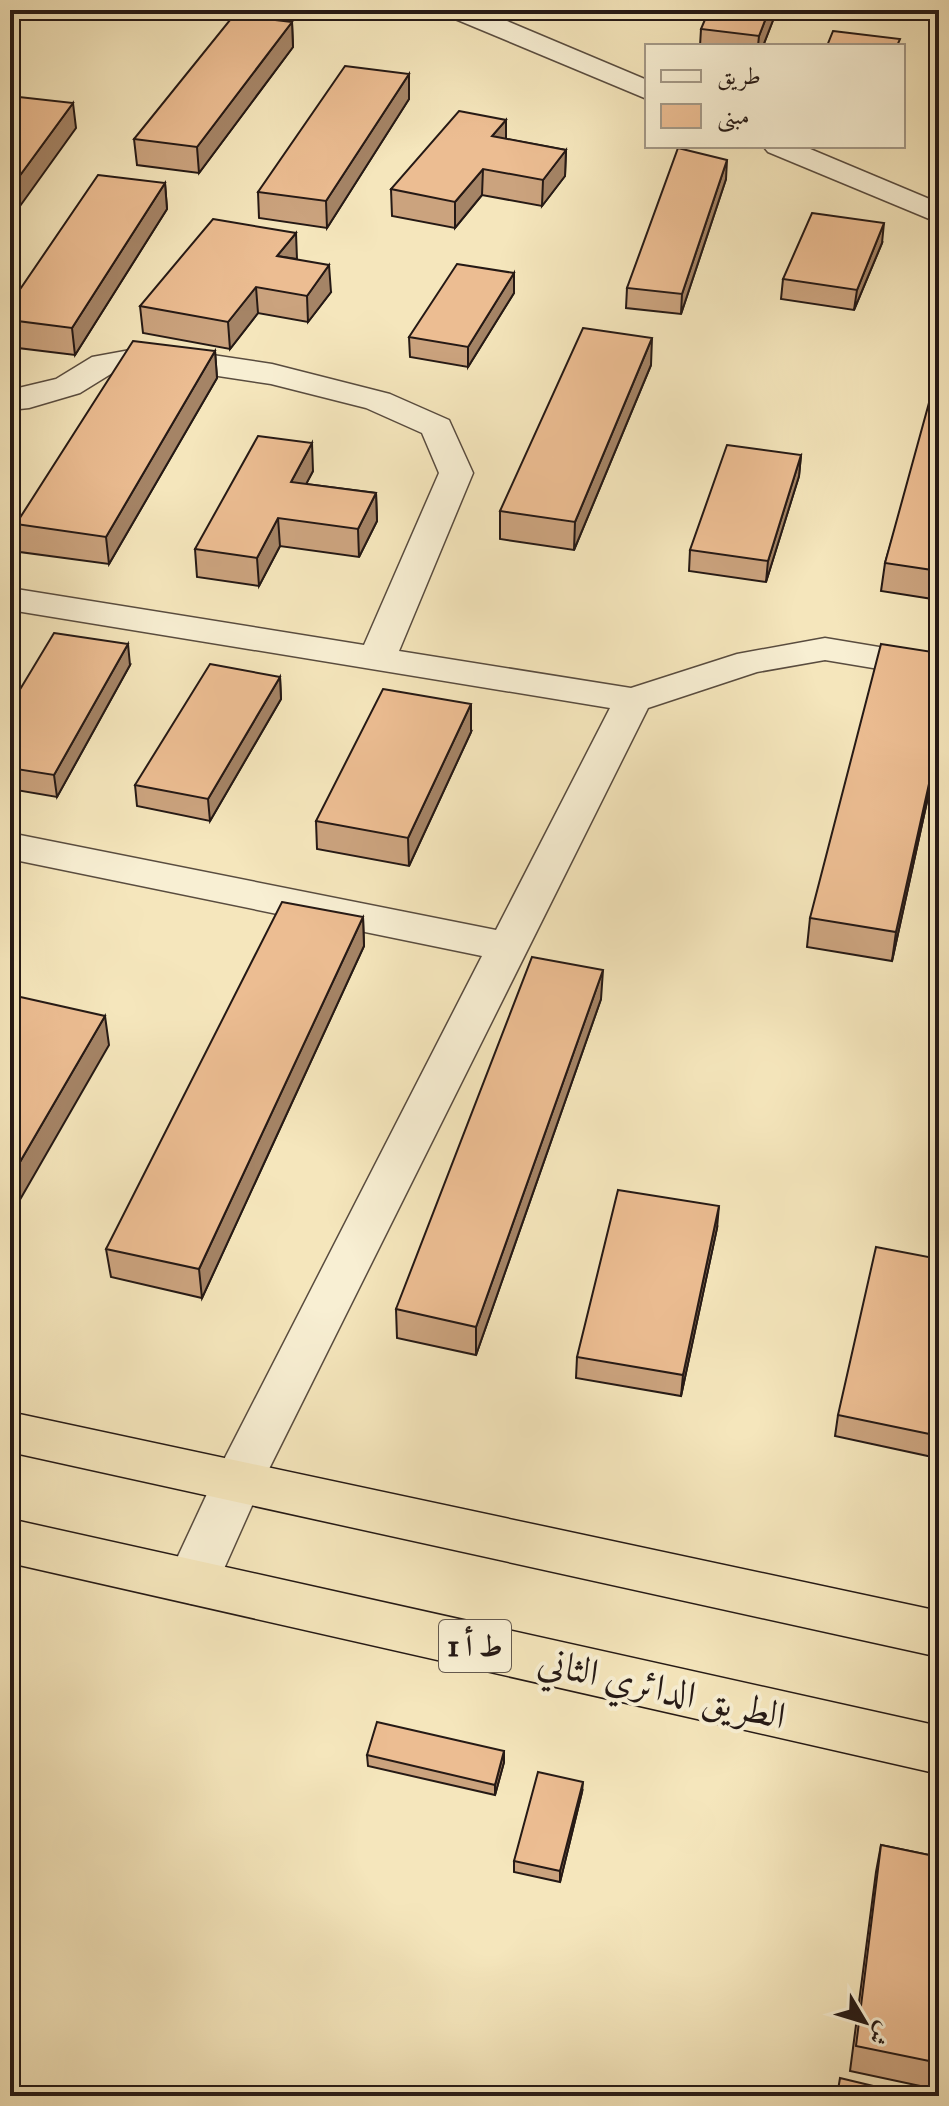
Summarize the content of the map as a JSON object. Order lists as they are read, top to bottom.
{
  "streets": {
    "highway": ["ط أ 1", "الطريق الدائري الثاني"]
  },
  "legend": ["طريق", "مبنى"],
  "north": "bottom right"
}
